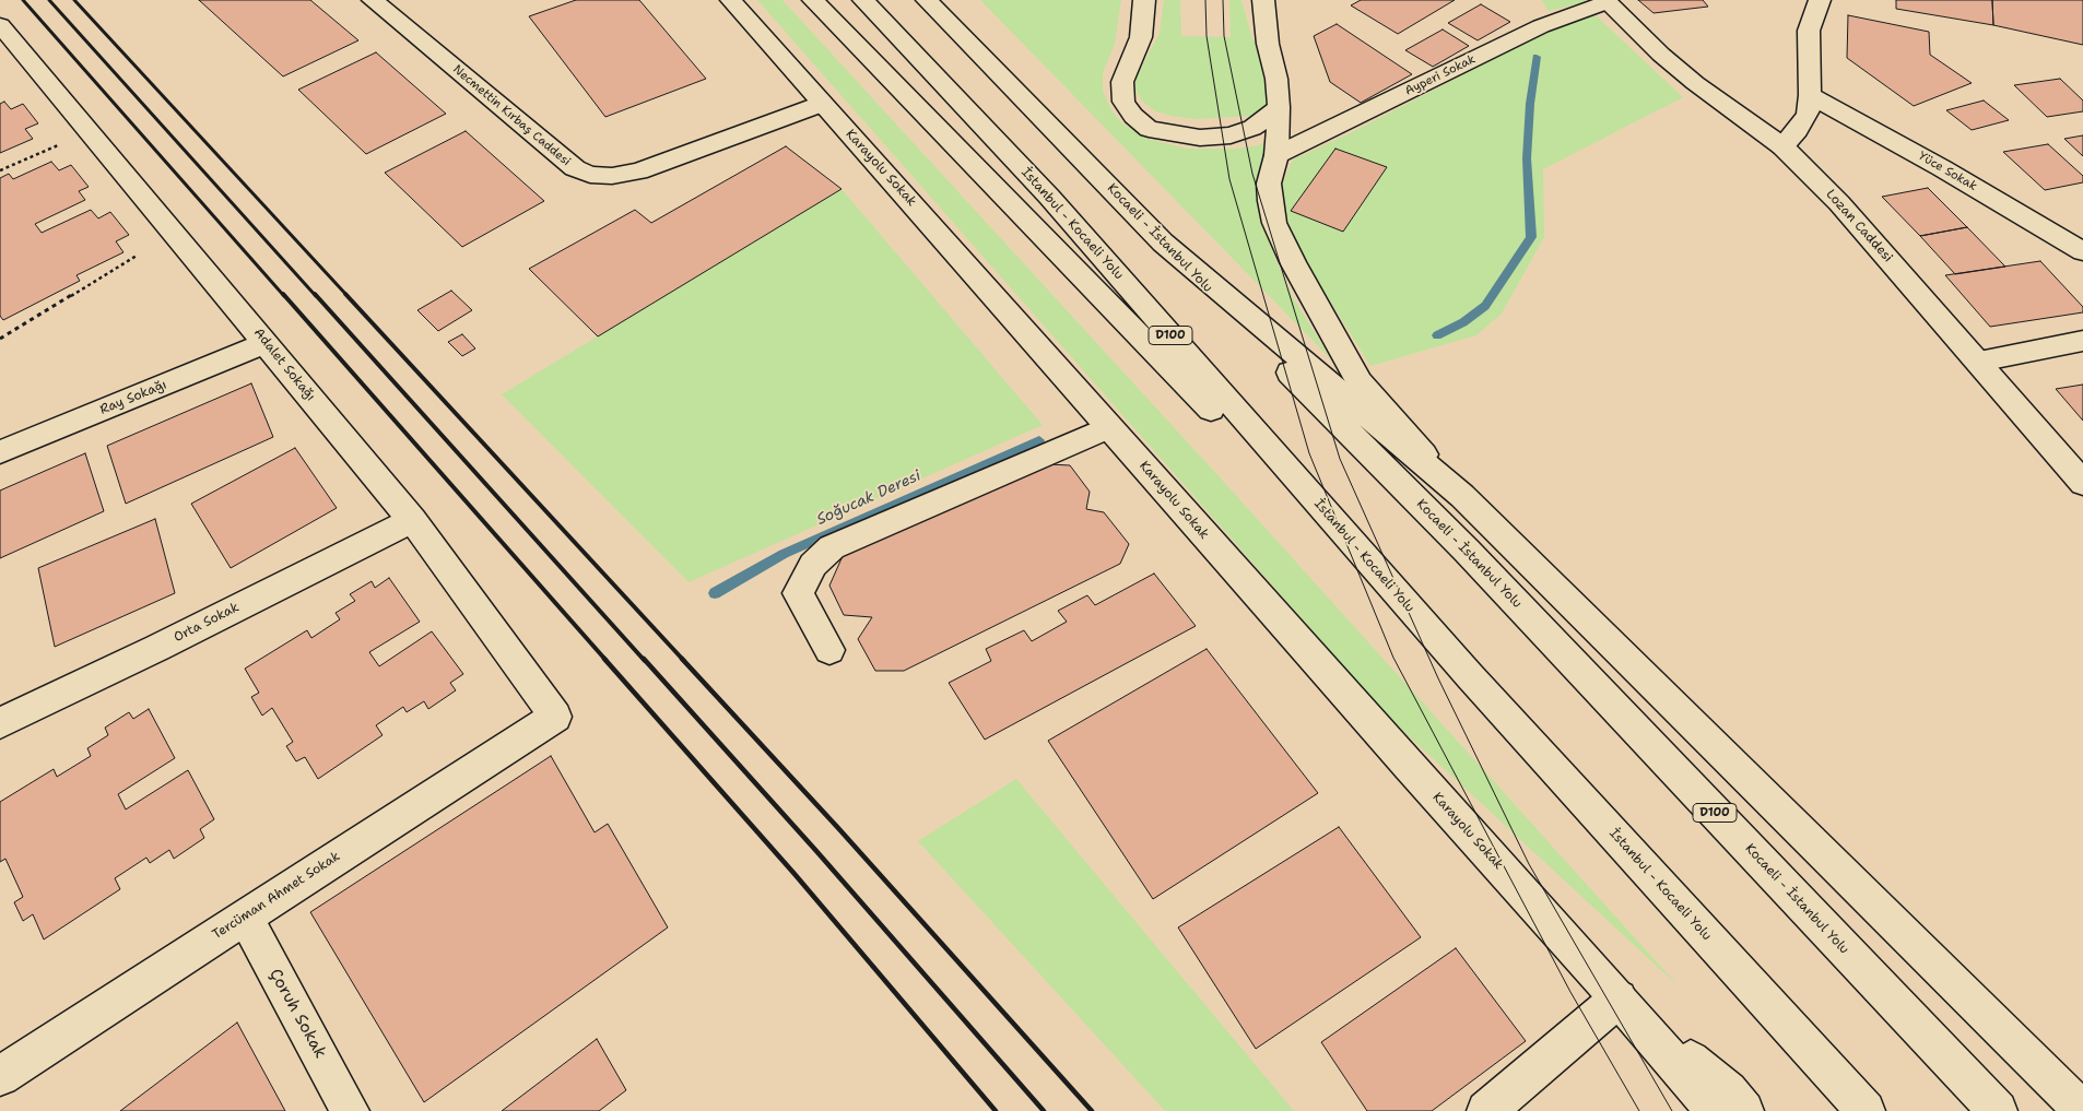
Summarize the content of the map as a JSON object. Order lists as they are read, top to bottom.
{
  "streets": {
    "main road": [
      "Ayperi Sokak",
      "Necmettin Kırbaş Caddesi",
      "Karayolu Sokak",
      "Yüce Sokak",
      "İstanbul - Kocaeli Yolu",
      "Lozan Caddesi",
      "Kocaeli - İstanbul Yolu",
      "D100",
      "Adalet Sokağı",
      "Ray Sokağı",
      "Orta Sokak",
      "Tercüman Ahmet Sokak",
      "Çoruh Sokak"
    ]
  },
  "crossings": [
    ["Ayperi Sokak", "Lozan Caddesi"],
    ["Necmettin Kırbaş Caddesi", "Karayolu Sokak"],
    ["Adalet Sokağı", "Ray Sokağı"],
    ["Adalet Sokağı", "Orta Sokak"],
    ["Adalet Sokağı", "Tercüman Ahmet Sokak"],
    ["Tercüman Ahmet Sokak", "Çoruh Sokak"]
  ],
  "water": ["Soğucak Deresi"]
}
